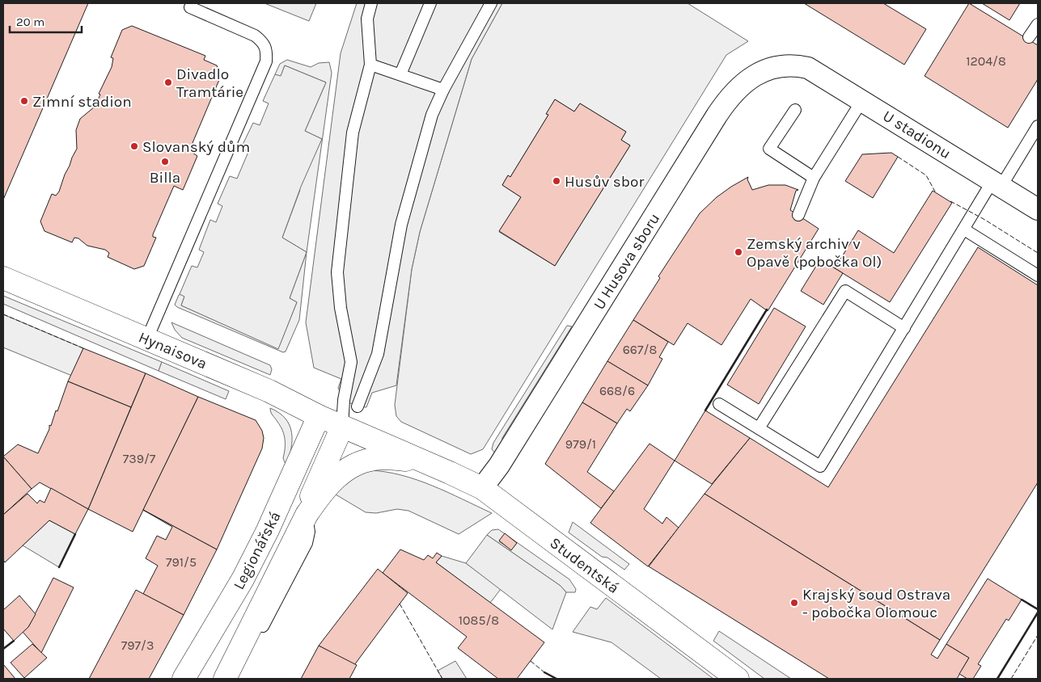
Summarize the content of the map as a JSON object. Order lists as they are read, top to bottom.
{
  "streets": {
    "main road": ["Hynaisova", "Legionářská", "Studentská"],
    "street": ["U stadionu", "U Husova sboru"]
  },
  "crossings": [
    ["U stadionu", "U Husova sboru"],
    ["U Husova sboru", "Studentská"],
    ["Hynaisova", "Legionářská"],
    ["Hynaisova", "Studentská"],
    ["Legionářská", "Studentská"]
  ],
  "places": [
    "Divadlo Tramtárie",
    "Zimní stadion",
    "Slovanský dům",
    "Billa",
    "Husův sbor",
    "Zemský archiv v Opavě (pobočka Ol)",
    "Krajský soud Ostrava - pobočka Olomouc"
  ],
  "house_numbers": [
    "1204/8",
    "667/8",
    "668/6",
    "979/1",
    "739/7",
    "791/5",
    "1085/8",
    "797/3"
  ],
  "scale_bar": "20 m"
}
